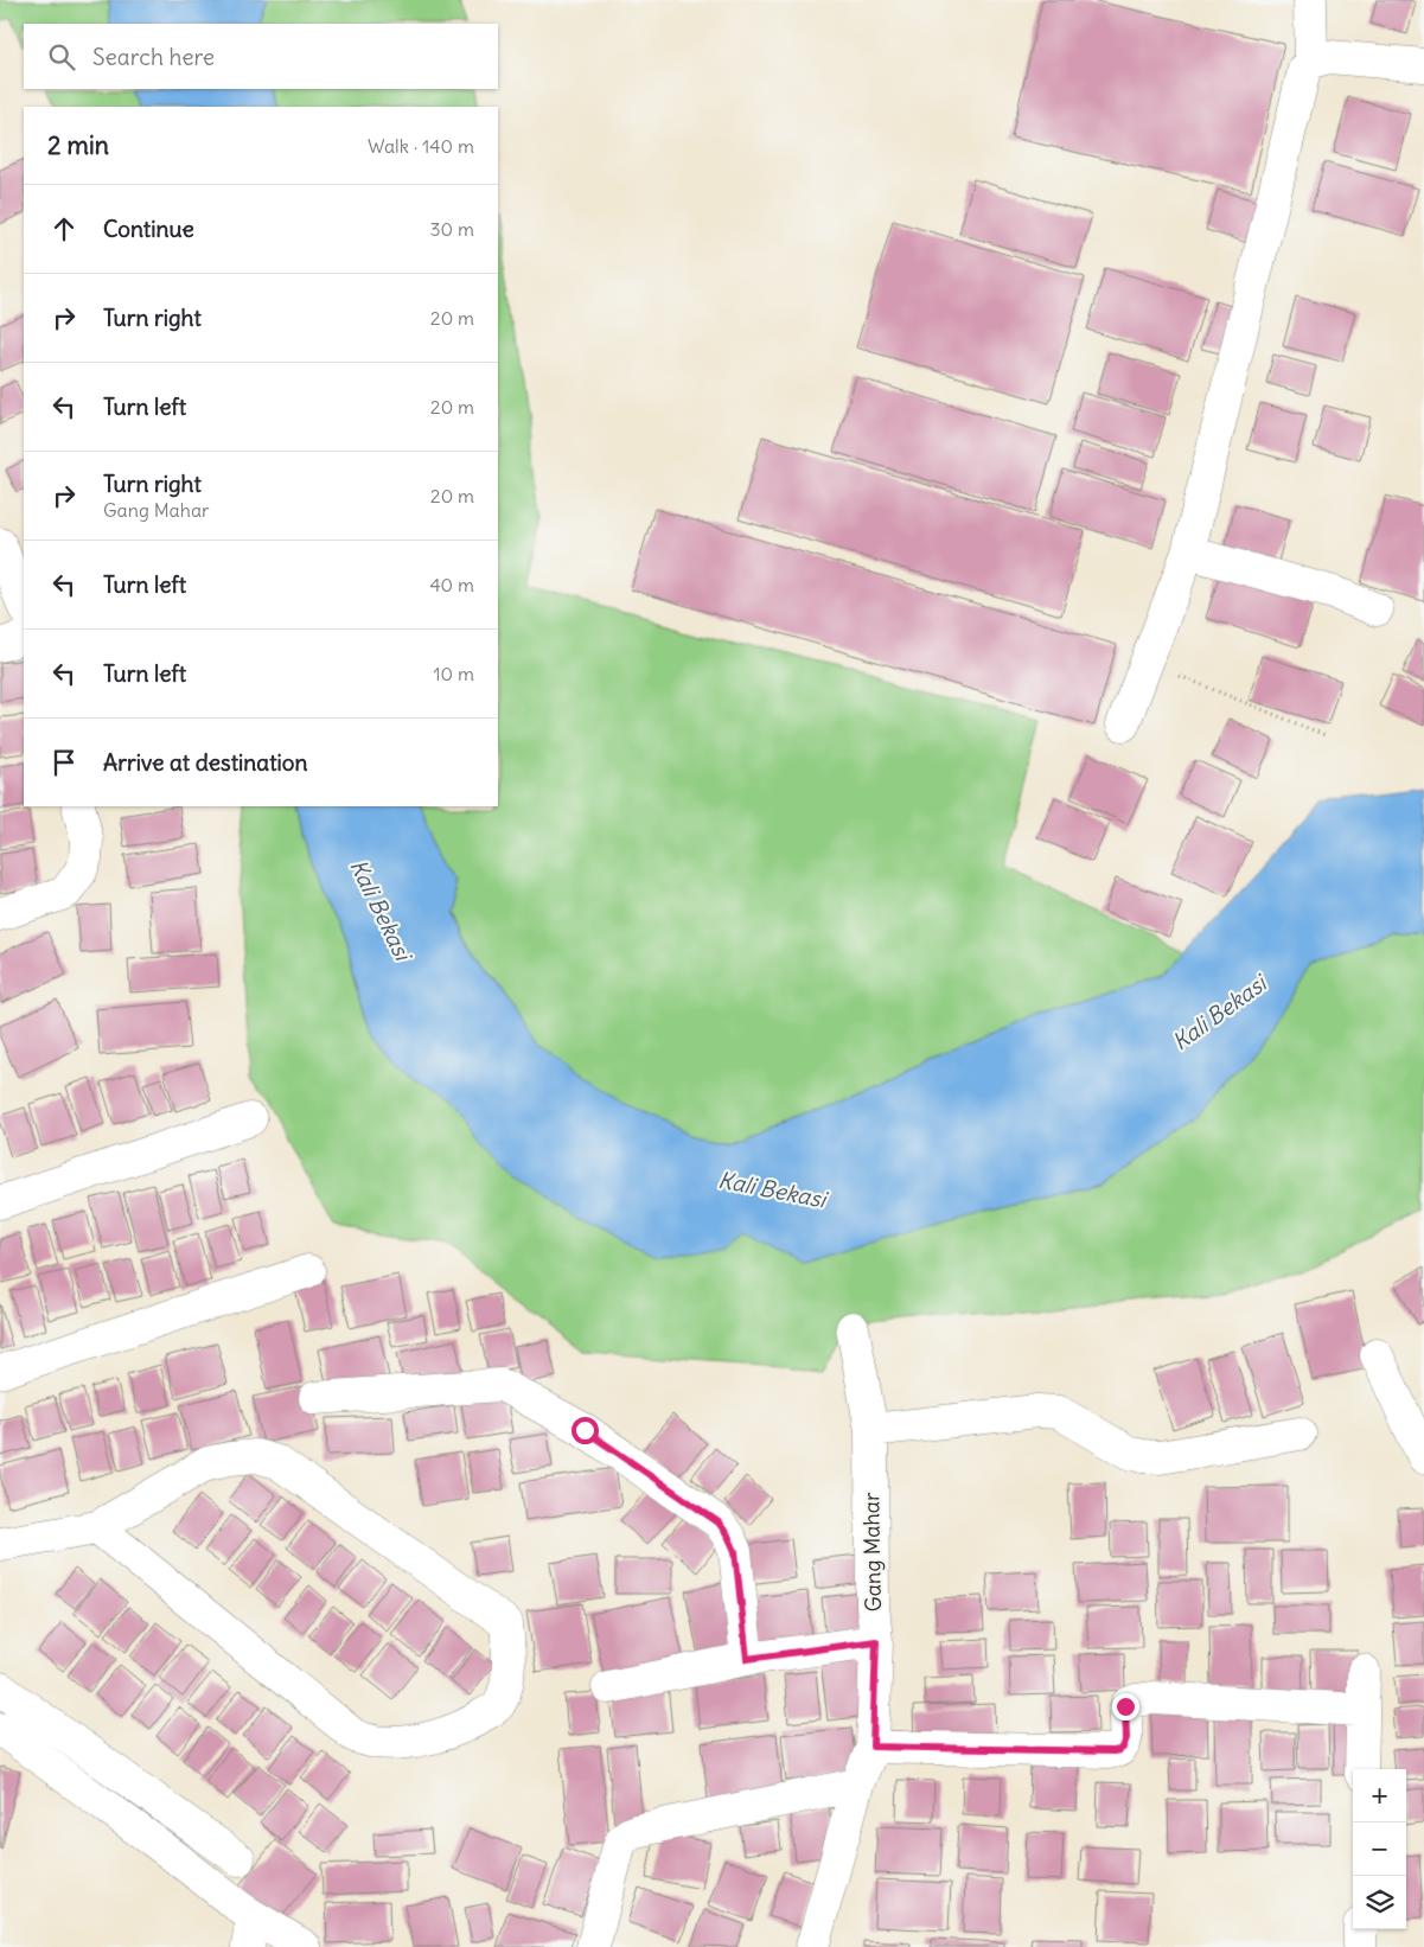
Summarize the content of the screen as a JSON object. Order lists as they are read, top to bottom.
{
  "streets": {
    "street": ["Gang Mahar"]
  },
  "water": ["Kali Bekasi"],
  "page": {
    "search": "Search here",
    "heading": ["2 min", "Walk · 140 m"],
    "list": [
      ["Continue", "30 m"],
      ["Turn right", "20 m"],
      ["Turn left", "20 m"],
      ["Turn right", "Gang Mahar", "20 m"],
      ["Turn left", "40 m"],
      ["Turn left", "10 m"],
      "Arrive at destination"
    ],
    "map_buttons": ["+", "−"]
  }
}
